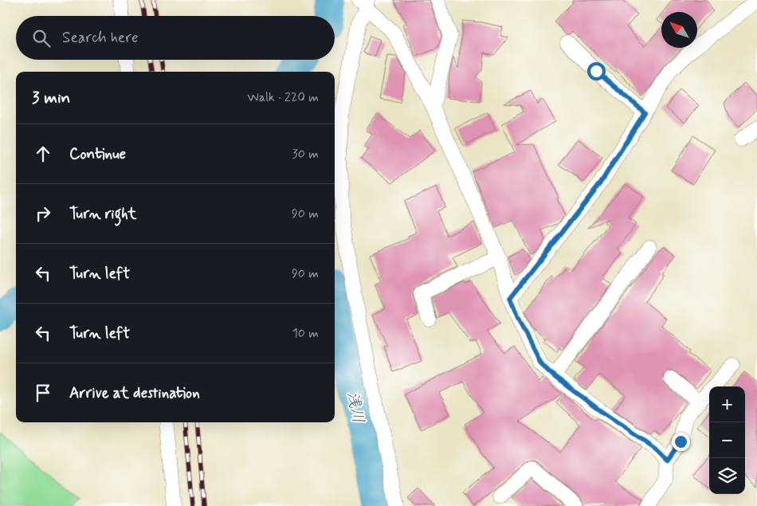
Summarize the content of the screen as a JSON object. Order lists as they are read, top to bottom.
{
  "water": ["浅川"],
  "north": "top left",
  "page": {
    "search": "Search here",
    "heading": ["3 min", "Walk · 220 m"],
    "list": [
      ["Continue", "30 m"],
      ["Turn right", "90 m"],
      ["Turn left", "90 m"],
      ["Turn left", "10 m"],
      "Arrive at destination"
    ],
    "map_buttons": ["+", "−"]
  }
}
